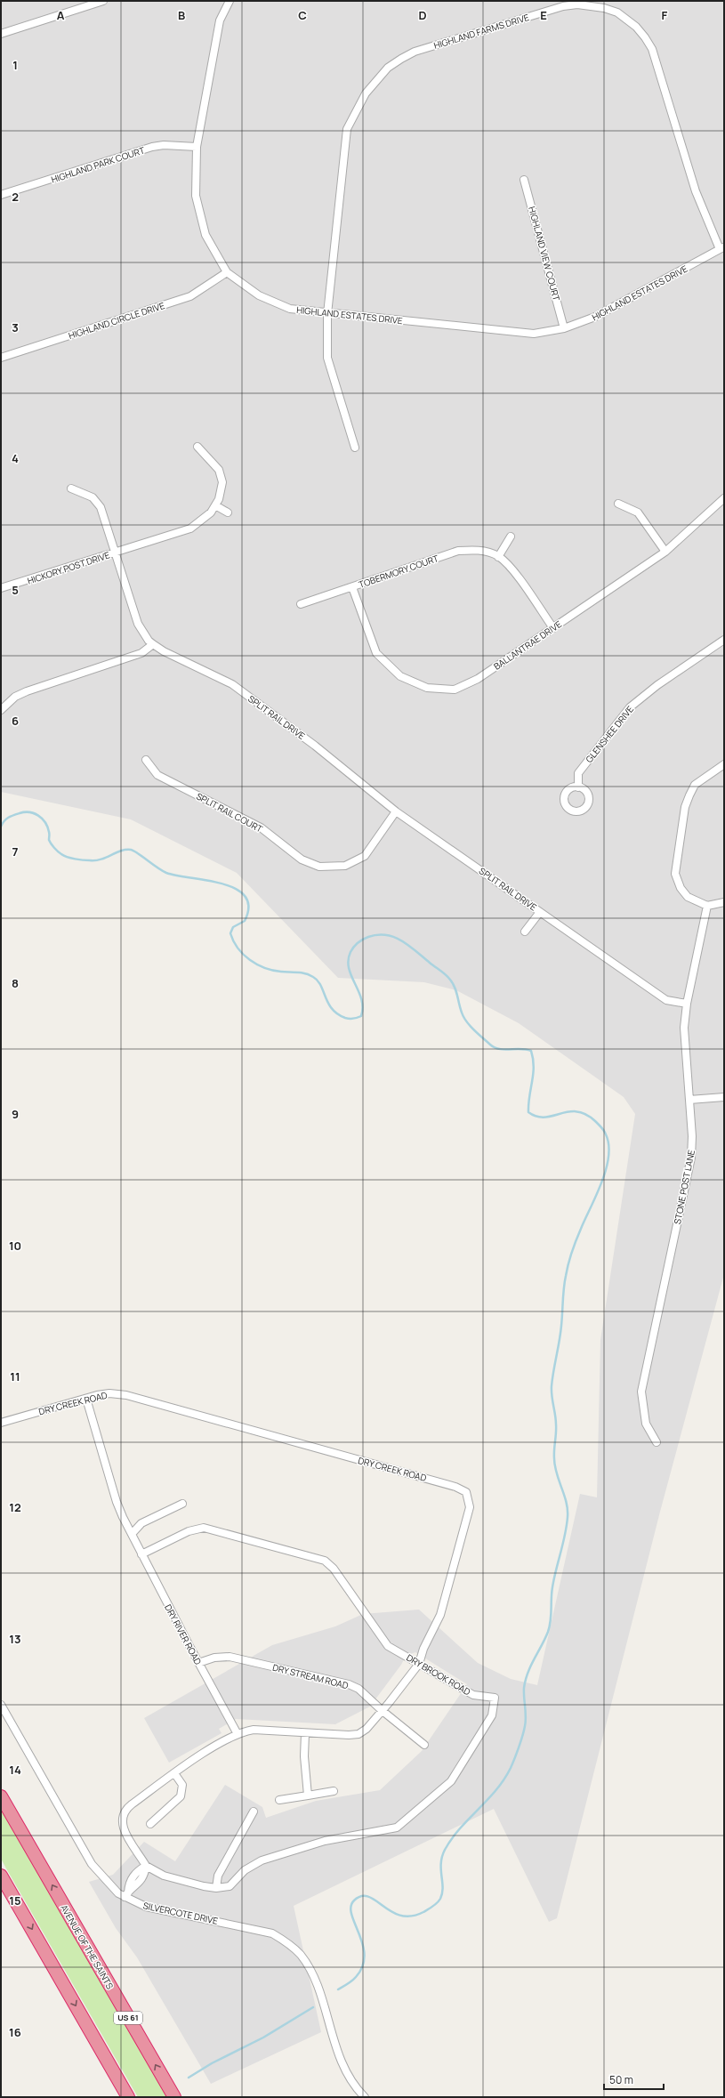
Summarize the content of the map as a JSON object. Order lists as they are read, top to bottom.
{
  "streets": {
    "highway": ["AVENUE OF THE SAINTS", "US 61"],
    "street": [
      "HIGHLAND FARMS DRIVE",
      "HIGHLAND PARK COURT",
      "HIGHLAND VIEW COURT",
      "HIGHLAND ESTATES DRIVE",
      "HIGHLAND CIRCLE DRIVE",
      "HICKORY POST DRIVE",
      "TOBERMORY COURT",
      "BALLANTRAE DRIVE",
      "SPLIT RAIL DRIVE",
      "GLENSHEE DRIVE",
      "SPLIT RAIL COURT",
      "STONE POST LANE",
      "DRY CREEK ROAD",
      "DRY RIVER ROAD",
      "DRY BROOK ROAD",
      "DRY STREAM ROAD",
      "SILVERCOTE DRIVE"
    ]
  },
  "crossings": [
    ["HIGHLAND FARMS DRIVE", "HIGHLAND ESTATES DRIVE"],
    ["HIGHLAND PARK COURT", "HIGHLAND ESTATES DRIVE"],
    ["HIGHLAND VIEW COURT", "HIGHLAND ESTATES DRIVE"],
    ["HIGHLAND ESTATES DRIVE", "HIGHLAND CIRCLE DRIVE"],
    ["HICKORY POST DRIVE", "SPLIT RAIL DRIVE"],
    ["TOBERMORY COURT", "BALLANTRAE DRIVE"],
    ["SPLIT RAIL DRIVE", "SPLIT RAIL COURT"],
    ["SPLIT RAIL DRIVE", "STONE POST LANE"],
    ["DRY CREEK ROAD", "DRY RIVER ROAD"],
    ["DRY CREEK ROAD", "DRY BROOK ROAD"],
    ["DRY CREEK ROAD", "DRY STREAM ROAD"],
    ["DRY RIVER ROAD", "DRY BROOK ROAD"],
    ["DRY RIVER ROAD", "DRY STREAM ROAD"]
  ],
  "scale_bar": "50 m",
  "grid": {
    "columns": [
      "A",
      "B",
      "C",
      "D",
      "E",
      "F"
    ],
    "rows": [
      "1",
      "2",
      "3",
      "4",
      "5",
      "6",
      "7",
      "8",
      "9",
      "10",
      "11",
      "12",
      "13",
      "14",
      "15",
      "16"
    ]
  }
}
